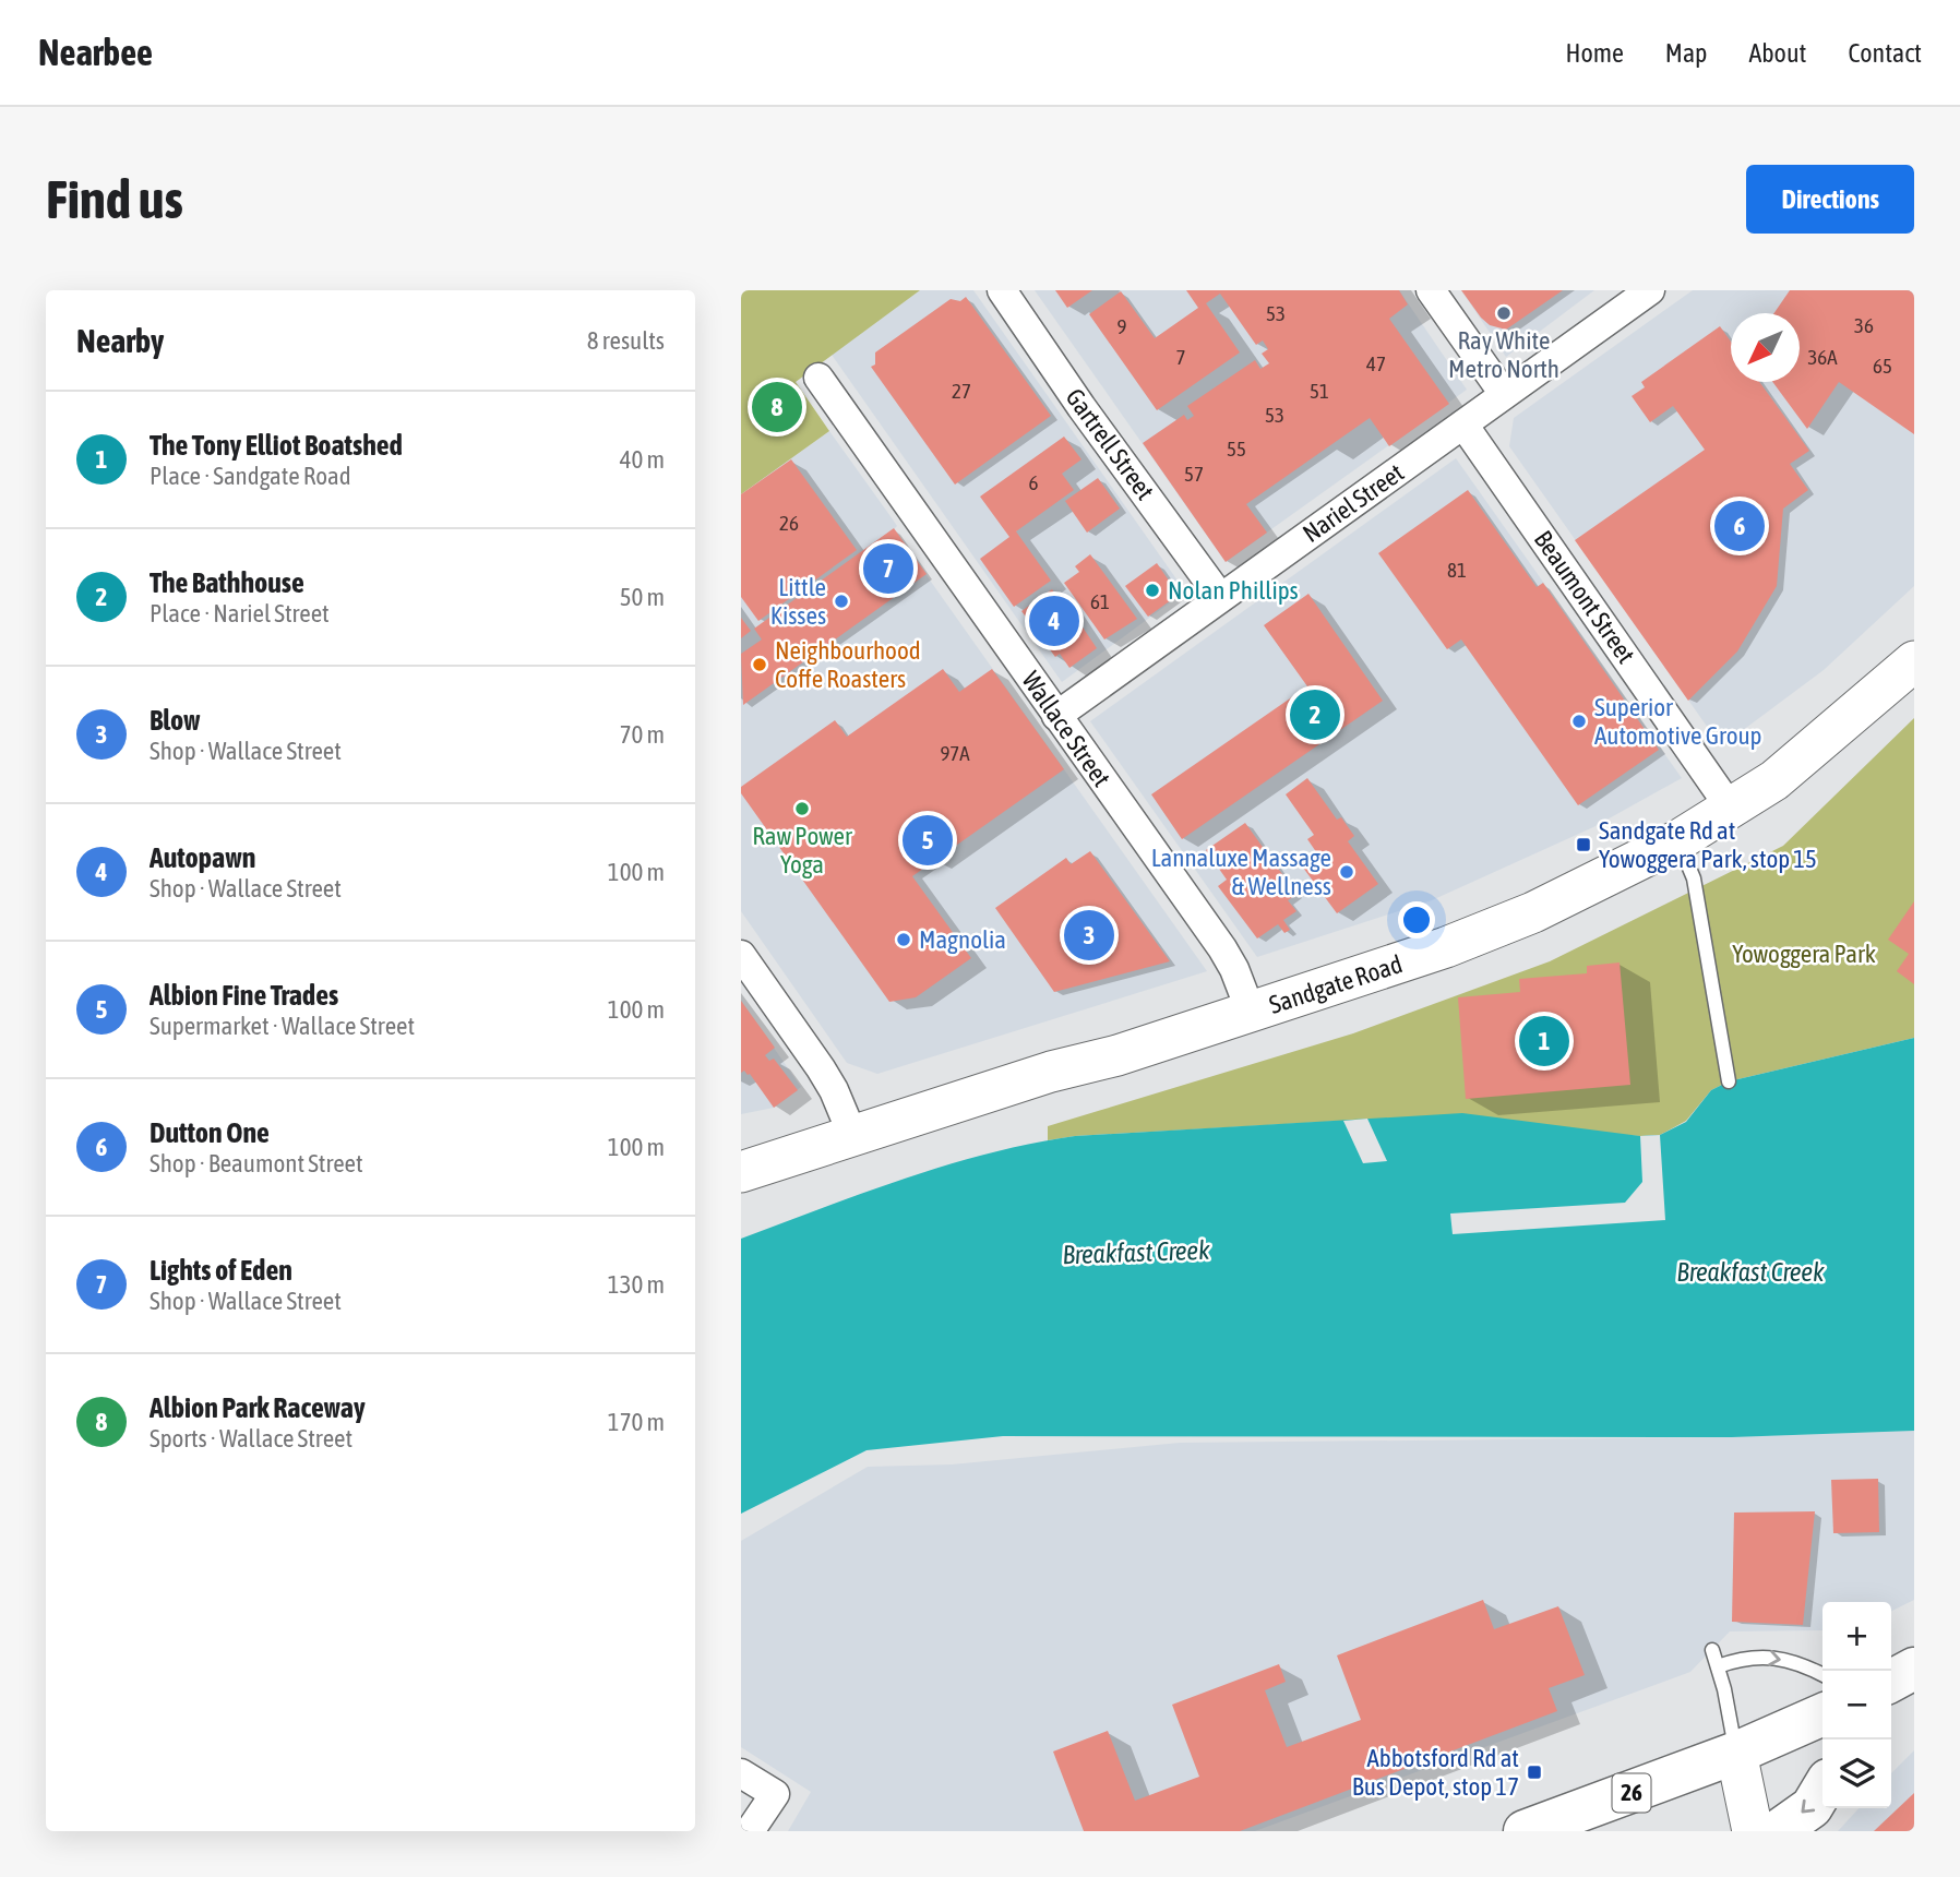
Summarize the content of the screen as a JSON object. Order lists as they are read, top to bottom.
{
  "streets": {
    "highway": ["26"],
    "main road": ["Sandgate Road"],
    "street": [
      "Gartrell Street",
      "Nariel Street",
      "Beaumont Street",
      "Wallace Street"
    ]
  },
  "crossings": [
    ["Gartrell Street", "Nariel Street"],
    ["Nariel Street", "Beaumont Street"],
    ["Nariel Street", "Wallace Street"],
    ["Beaumont Street", "Sandgate Road"],
    ["Wallace Street", "Sandgate Road"]
  ],
  "water": ["Breakfast Creek"],
  "parks": ["Yowoggera Park"],
  "places": {
    "other": [
      "Ray White Metro North",
      "Nolan Phillips",
      "Little Kisses",
      "Neighbourhood Coffe Roasters",
      "Superior Automotive Group",
      "Raw Power Yoga",
      "Lannaluxe Massage & Wellness",
      "Magnolia"
    ],
    "transit": ["Sandgate Rd at Yowoggera Park, stop 15", "Abbotsford Rd at Bus Depot, stop 17"]
  },
  "house_numbers": [
    "53",
    "36",
    "9",
    "7",
    "36A",
    "47",
    "65",
    "27",
    "51",
    "53",
    "55",
    "57",
    "6",
    "26",
    "81",
    "61",
    "97A"
  ],
  "north": "bottom left",
  "page": {
    "header": "Nearbee",
    "nav": [
      "Home",
      "Map",
      "About",
      "Contact"
    ],
    "buttons": "Directions",
    "title": "Find us",
    "heading": ["Nearby", "8 results"],
    "pins": [
      "8",
      "6",
      "7",
      "4",
      "2",
      "5",
      "3",
      "1"
    ],
    "list": [
      {
        "mark": "1",
        "name": "The Tony Elliot Boatshed",
        "note": "Place · Sandgate Road",
        "value": "40 m"
      },
      {
        "mark": "2",
        "name": "The Bathhouse",
        "note": "Place · Nariel Street",
        "value": "50 m"
      },
      {
        "mark": "3",
        "name": "Blow",
        "note": "Shop · Wallace Street",
        "value": "70 m"
      },
      {
        "mark": "4",
        "name": "Autopawn",
        "note": "Shop · Wallace Street",
        "value": "100 m"
      },
      {
        "mark": "5",
        "name": "Albion Fine Trades",
        "note": "Supermarket · Wallace Street",
        "value": "100 m"
      },
      {
        "mark": "6",
        "name": "Dutton One",
        "note": "Shop · Beaumont Street",
        "value": "100 m"
      },
      {
        "mark": "7",
        "name": "Lights of Eden",
        "note": "Shop · Wallace Street",
        "value": "130 m"
      },
      {
        "mark": "8",
        "name": "Albion Park Raceway",
        "note": "Sports · Wallace Street",
        "value": "170 m"
      }
    ],
    "map_buttons": ["+", "−"]
  }
}
